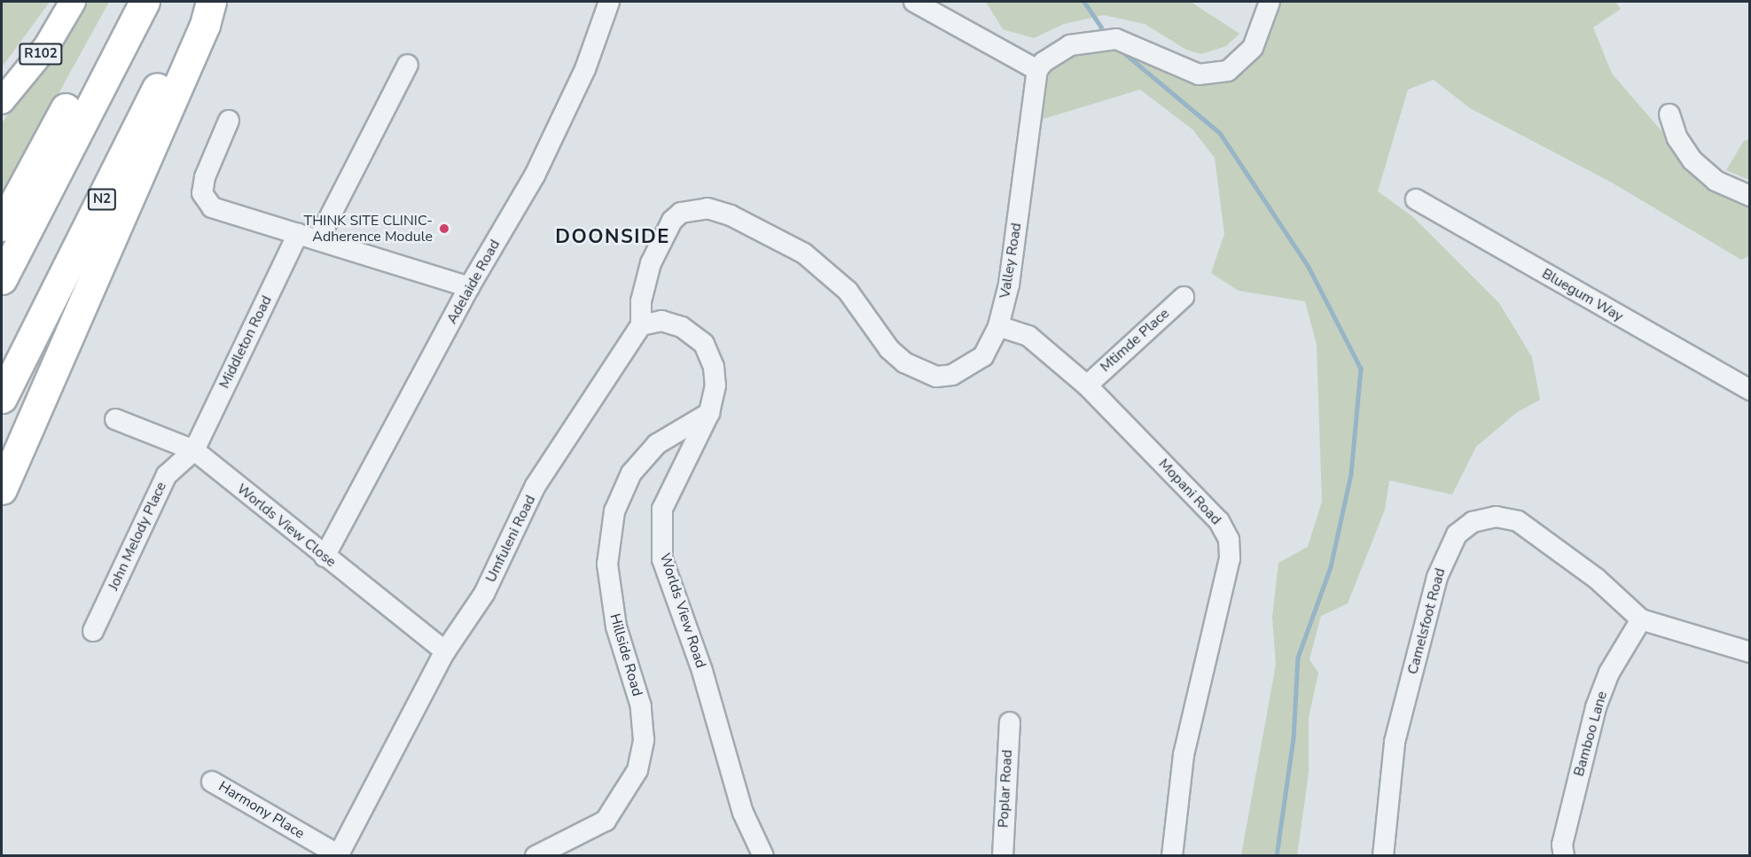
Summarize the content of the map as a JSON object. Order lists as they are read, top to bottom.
{
  "streets": {
    "highway": ["N2"],
    "main road": ["R102"],
    "street": [
      "Valley Road",
      "Adelaide Road",
      "Bluegum Way",
      "Mtimde Place",
      "Middleton Road",
      "Mopani Road",
      "Worlds View Close",
      "John Melody Place",
      "Umfuleni Road",
      "Worlds View Road",
      "Camelsfoot Road",
      "Hillside Road",
      "Bamboo Lane",
      "Poplar Road",
      "Harmony Place"
    ]
  },
  "crossings": [
    ["Valley Road", "Mopani Road"],
    ["Valley Road", "Umfuleni Road"],
    ["Adelaide Road", "Worlds View Close"],
    ["Mtimde Place", "Mopani Road"],
    ["Middleton Road", "Worlds View Close"],
    ["Middleton Road", "John Melody Place"],
    ["Worlds View Close", "John Melody Place"],
    ["Worlds View Close", "Umfuleni Road"],
    ["Umfuleni Road", "Worlds View Road"],
    ["Umfuleni Road", "Harmony Place"],
    ["Worlds View Road", "Hillside Road"],
    ["Camelsfoot Road", "Bamboo Lane"]
  ],
  "districts": ["DOONSIDE"],
  "places": ["THINK SITE CLINIC- Adherence Module"]
}
